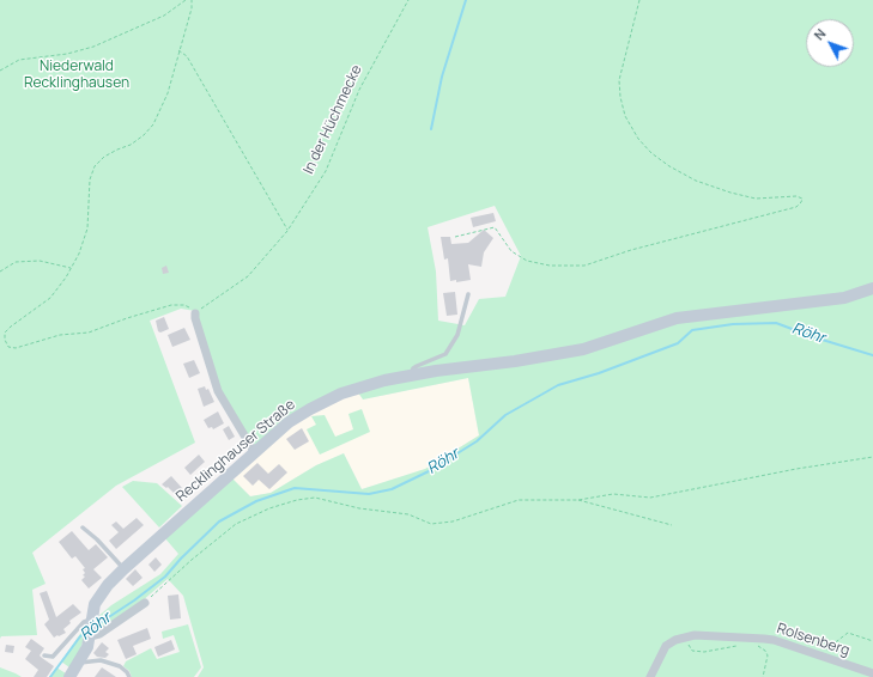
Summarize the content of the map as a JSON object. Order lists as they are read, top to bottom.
{
  "streets": {
    "main road": ["Recklinghauser Straße"],
    "street": ["Rolsenberg"],
    "path": ["In der Hüchmecke"]
  },
  "water": ["Röhr"],
  "parks": ["Niederwald Recklinghausen"],
  "north": "top left"
}
